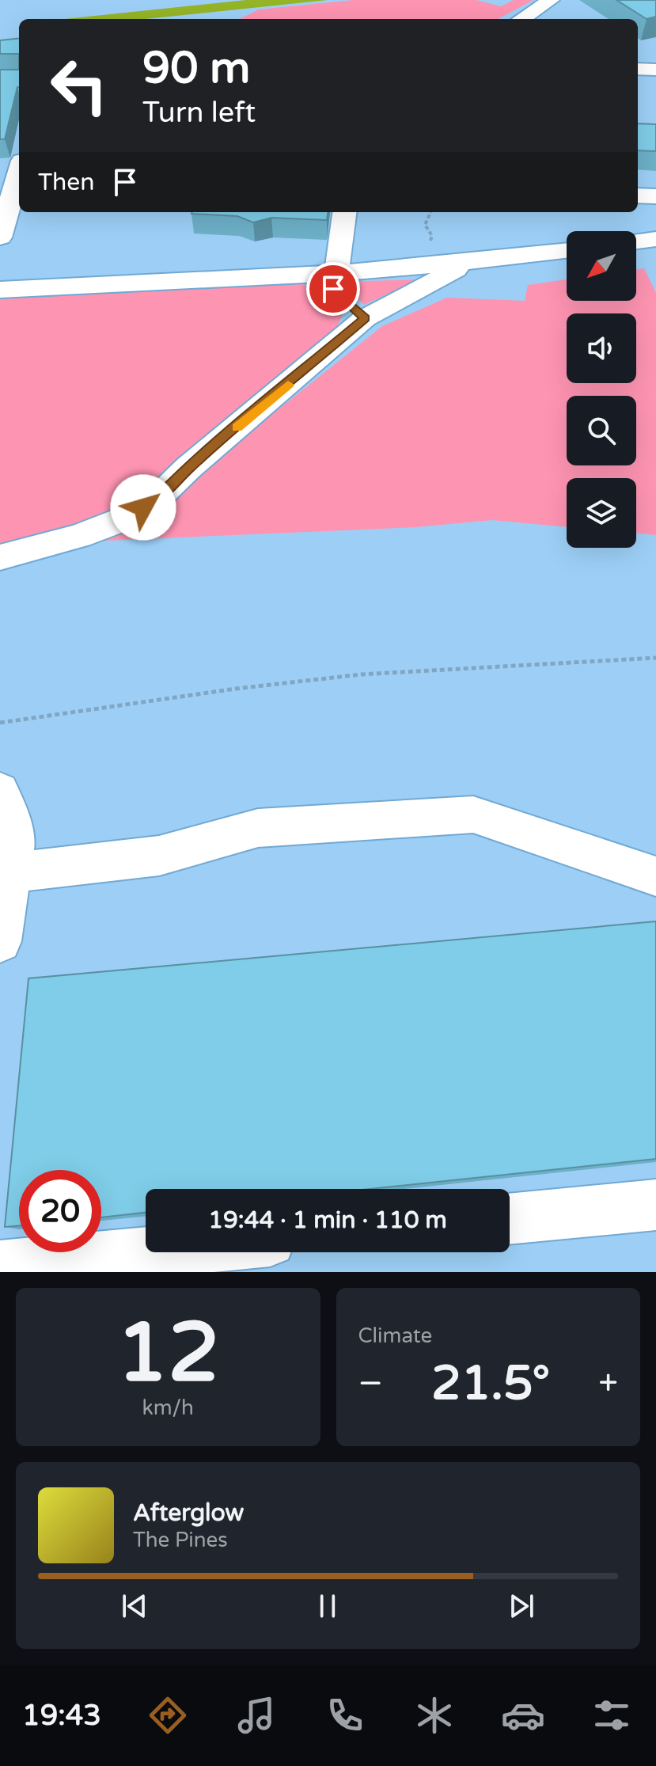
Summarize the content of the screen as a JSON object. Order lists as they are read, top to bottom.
{
  "north": "bottom left",
  "page": {
    "turn": ["90 m", "Turn left"],
    "then": "Then",
    "limit": "20",
    "trip": "19:44 · 1 min · 110 m",
    "tile": [
      ["12", "km/h"],
      "Climate"
    ],
    "heat": ["−", "21.5°", "+"],
    "song": ["Afterglow", "The Pines"],
    "tabs": "19:43"
  }
}
